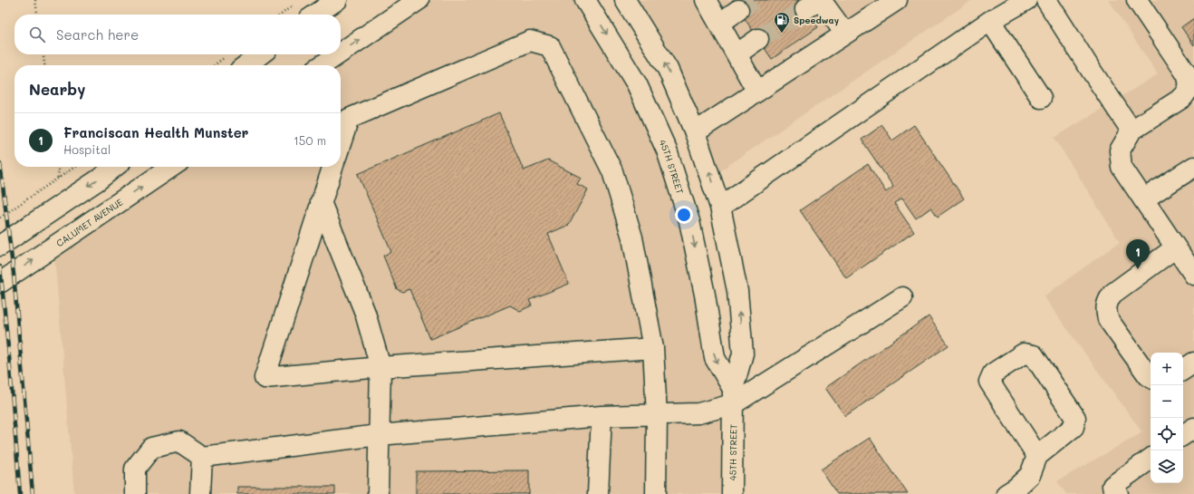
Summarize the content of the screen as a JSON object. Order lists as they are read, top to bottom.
{
  "streets": {
    "main road": ["45TH STREET", "CALUMET AVENUE"]
  },
  "places": {
    "fuel station": ["Speedway"]
  },
  "page": {
    "search": "Search here",
    "heading": "Nearby",
    "list": [
      {
        "mark": "1",
        "name": "Franciscan Health Munster",
        "note": "Hospital",
        "value": "150 m"
      }
    ],
    "pins": "1",
    "map_buttons": ["+", "−"]
  }
}
